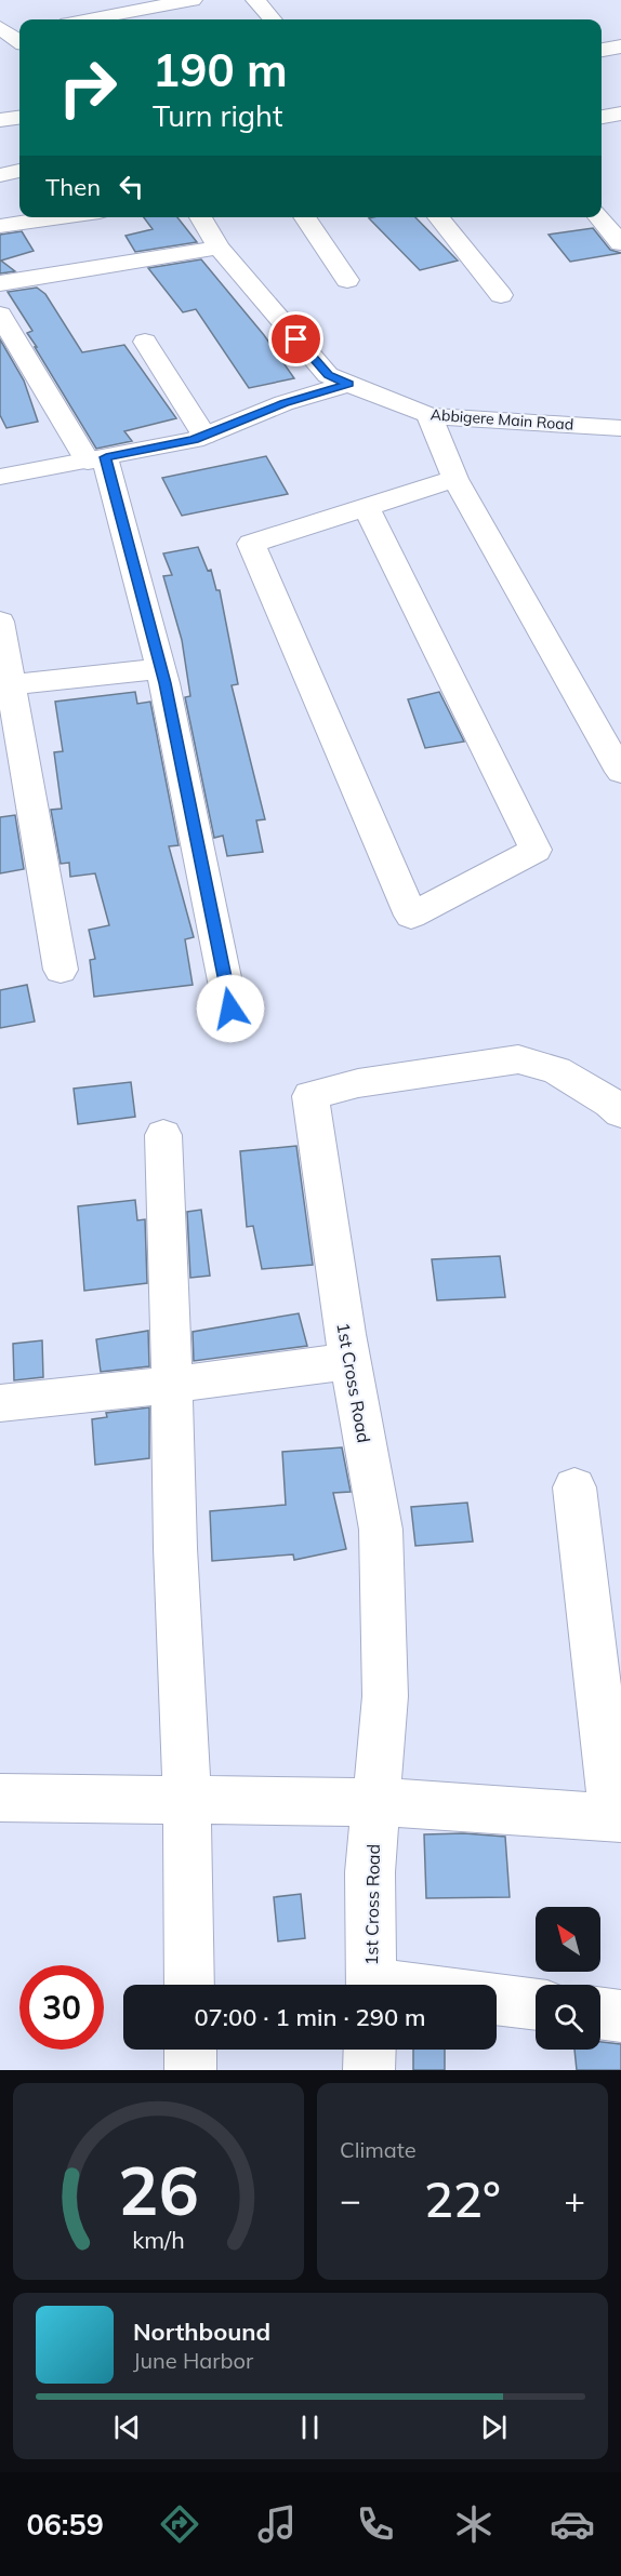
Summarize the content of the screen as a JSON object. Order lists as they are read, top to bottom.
{
  "streets": {
    "street": ["Abbigere Main Road", "1st Cross Road"]
  },
  "north": "top left",
  "page": {
    "turn": ["190 m", "Turn right"],
    "then": "Then",
    "limit": "30",
    "trip": "07:00 · 1 min · 290 m",
    "tile": "Climate",
    "heat": ["−", "22°", "+"],
    "song": ["Northbound", "June Harbor"],
    "tabs": "06:59",
    "gauge": ["26", "km/h"]
  }
}
